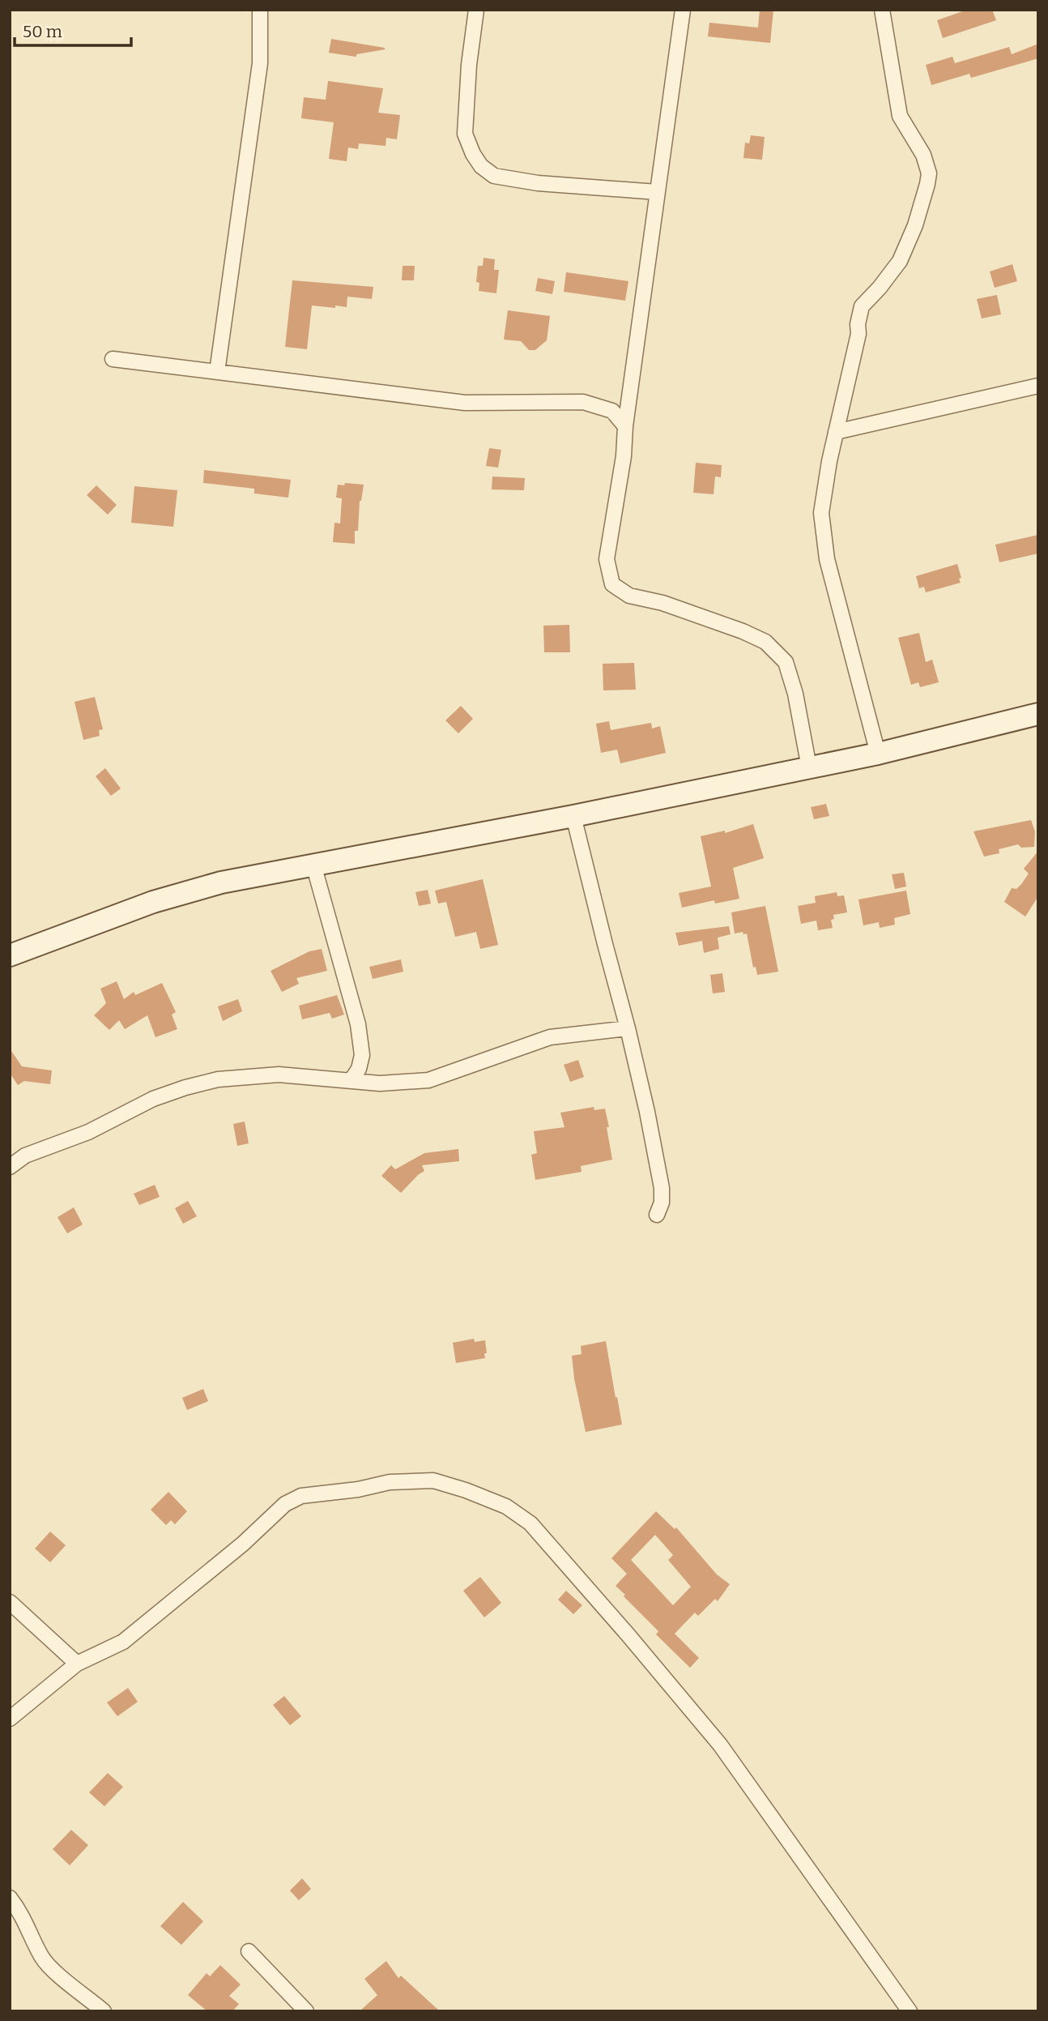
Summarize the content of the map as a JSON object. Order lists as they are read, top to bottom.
{
  "scale_bar": "50 m"
}
